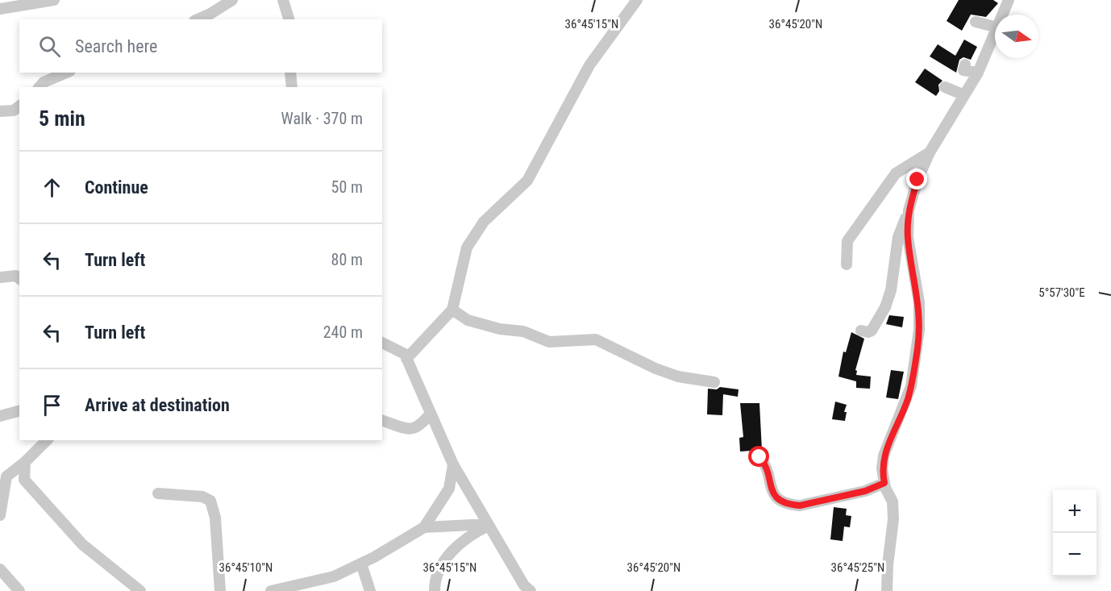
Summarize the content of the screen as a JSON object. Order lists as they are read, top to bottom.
{
  "north": "right",
  "page": {
    "search": "Search here",
    "heading": ["5 min", "Walk · 370 m"],
    "list": [
      ["Continue", "50 m"],
      ["Turn left", "80 m"],
      ["Turn left", "240 m"],
      "Arrive at destination"
    ],
    "map_buttons": ["+", "−"]
  },
  "coordinates": [
    "36°45'15\"N",
    "36°45'20\"N",
    "5°57'30\"E",
    "36°45'10\"N",
    "36°45'25\"N"
  ]
}
